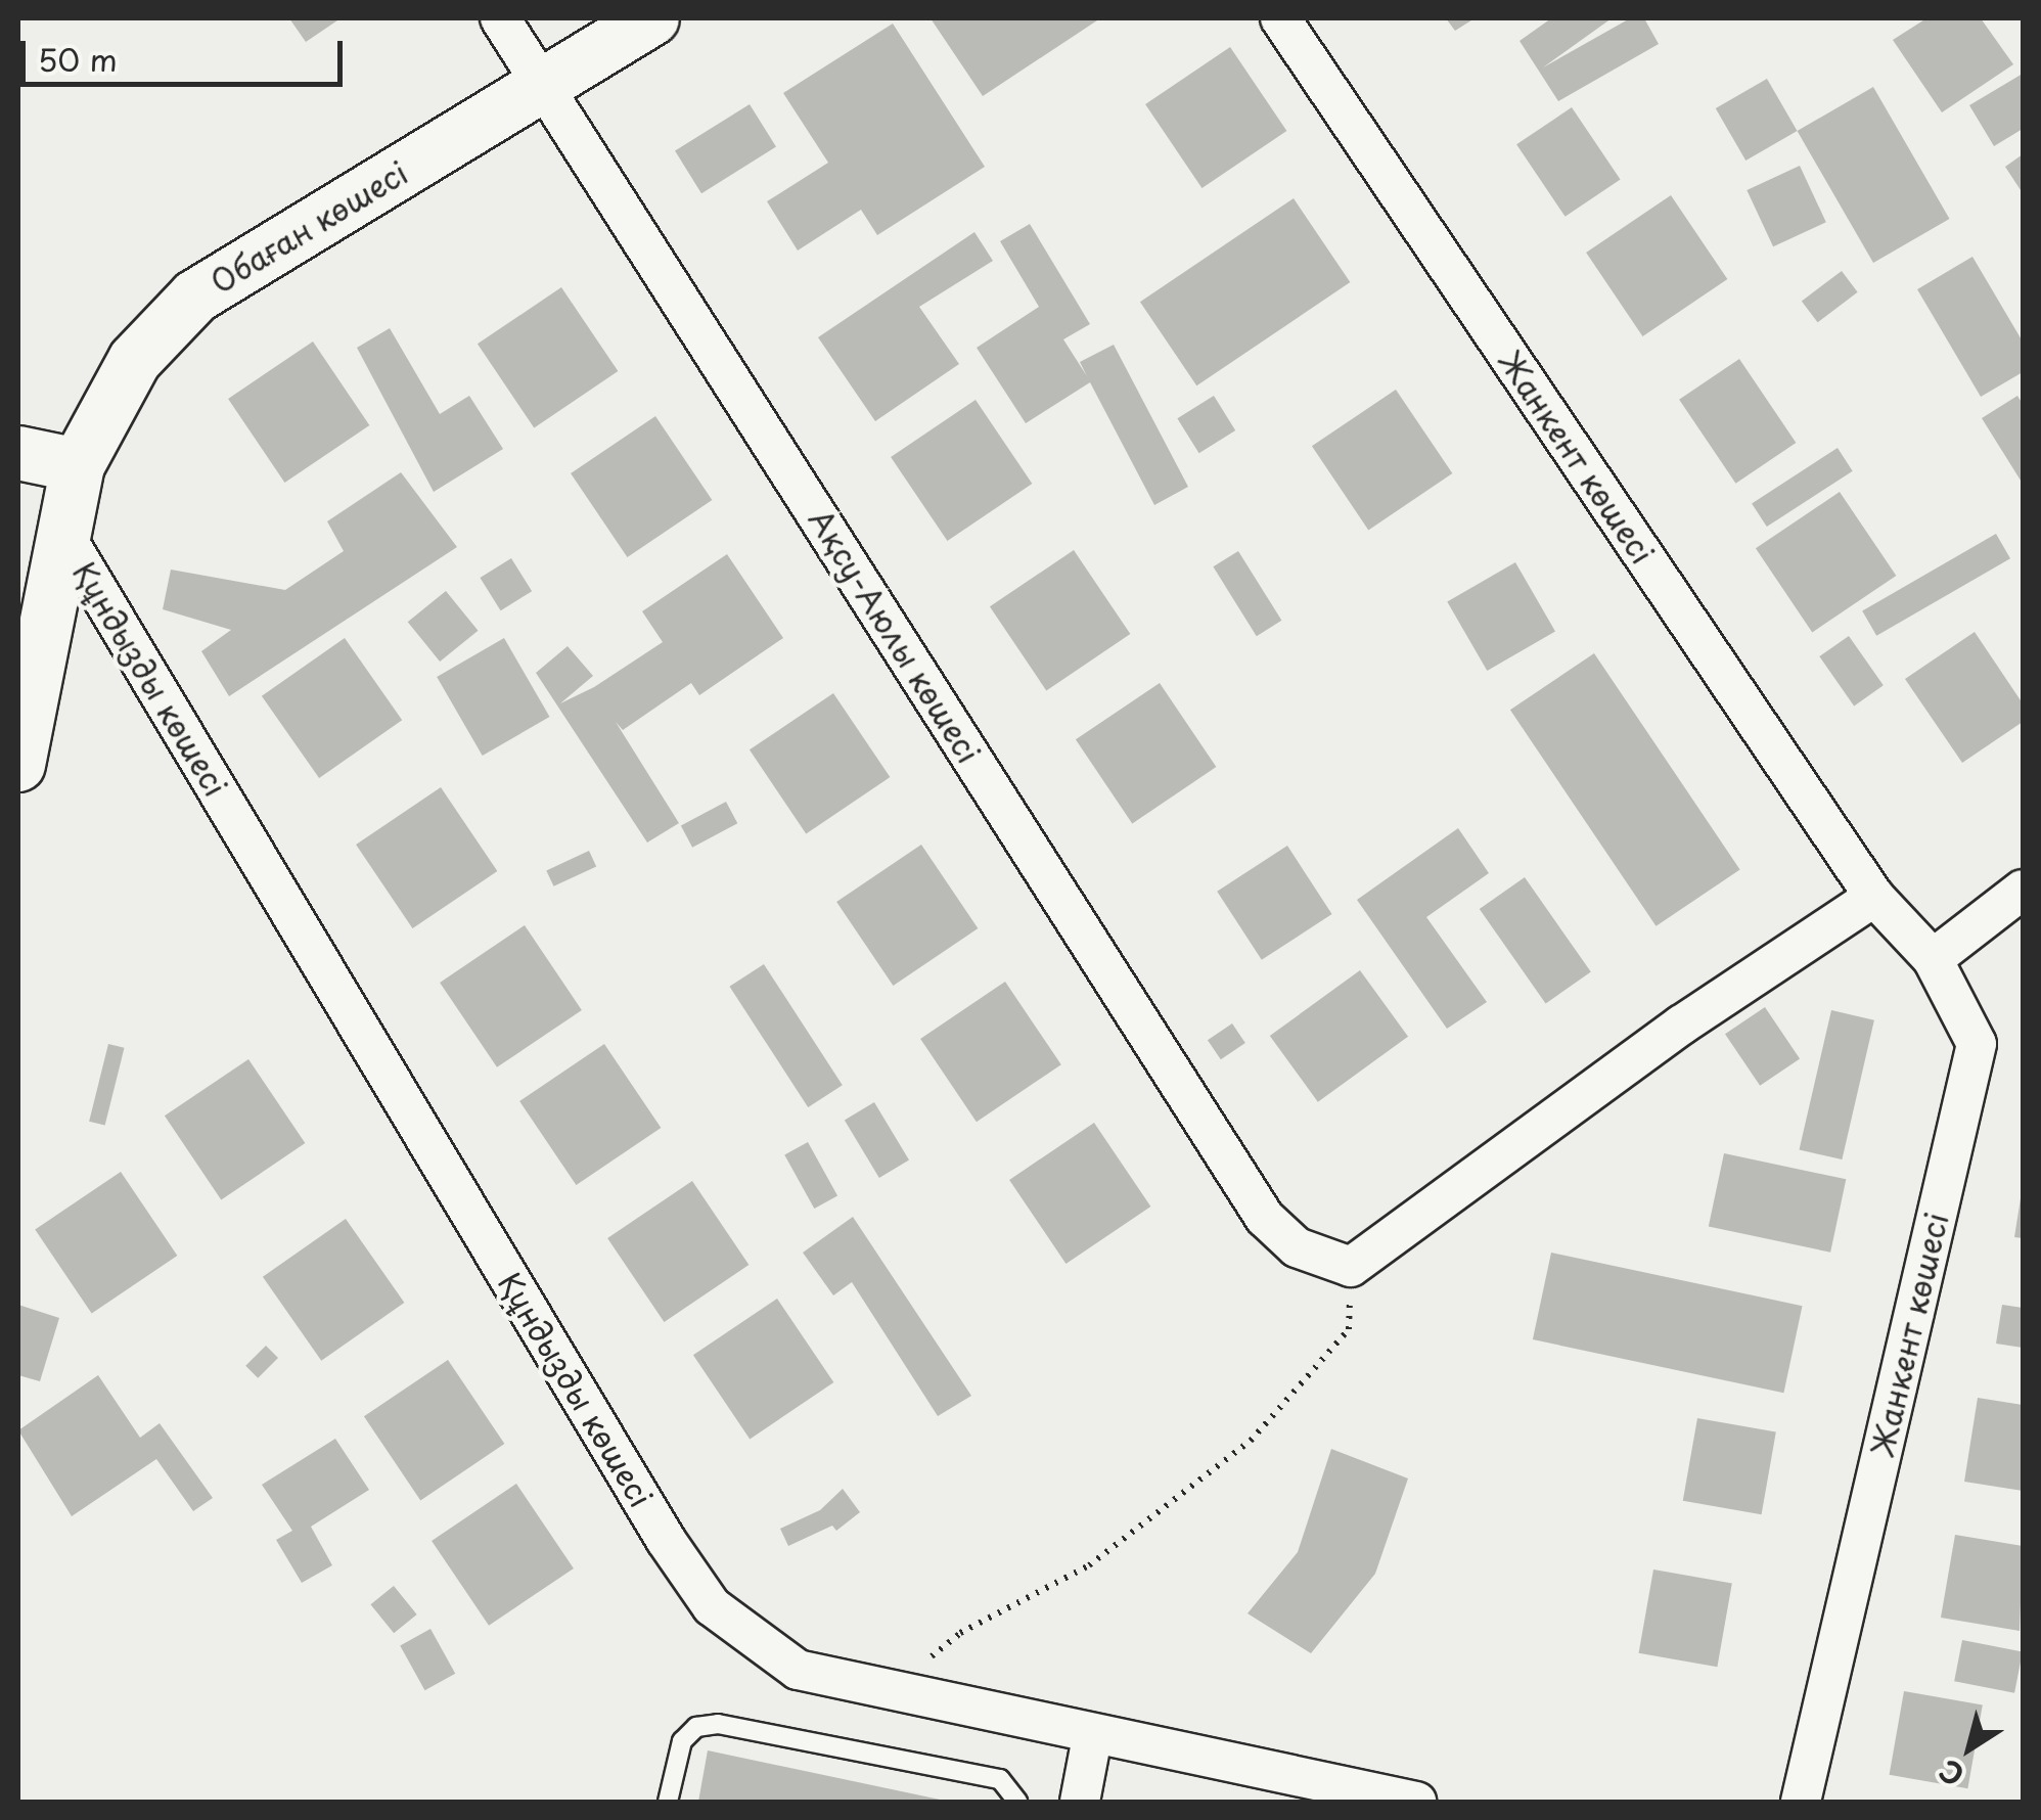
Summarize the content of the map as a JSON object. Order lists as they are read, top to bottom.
{
  "streets": {
    "street": [
      "Обаған көшесі",
      "Жанкент көшесі",
      "Ақсу-Аюлы көшесі",
      "Құндызды көшесі"
    ]
  },
  "crossings": [
    ["Обаған көшесі", "Ақсу-Аюлы көшесі"],
    ["Обаған көшесі", "Құндызды көшесі"]
  ],
  "scale_bar": "50 m",
  "north": "bottom left"
}
